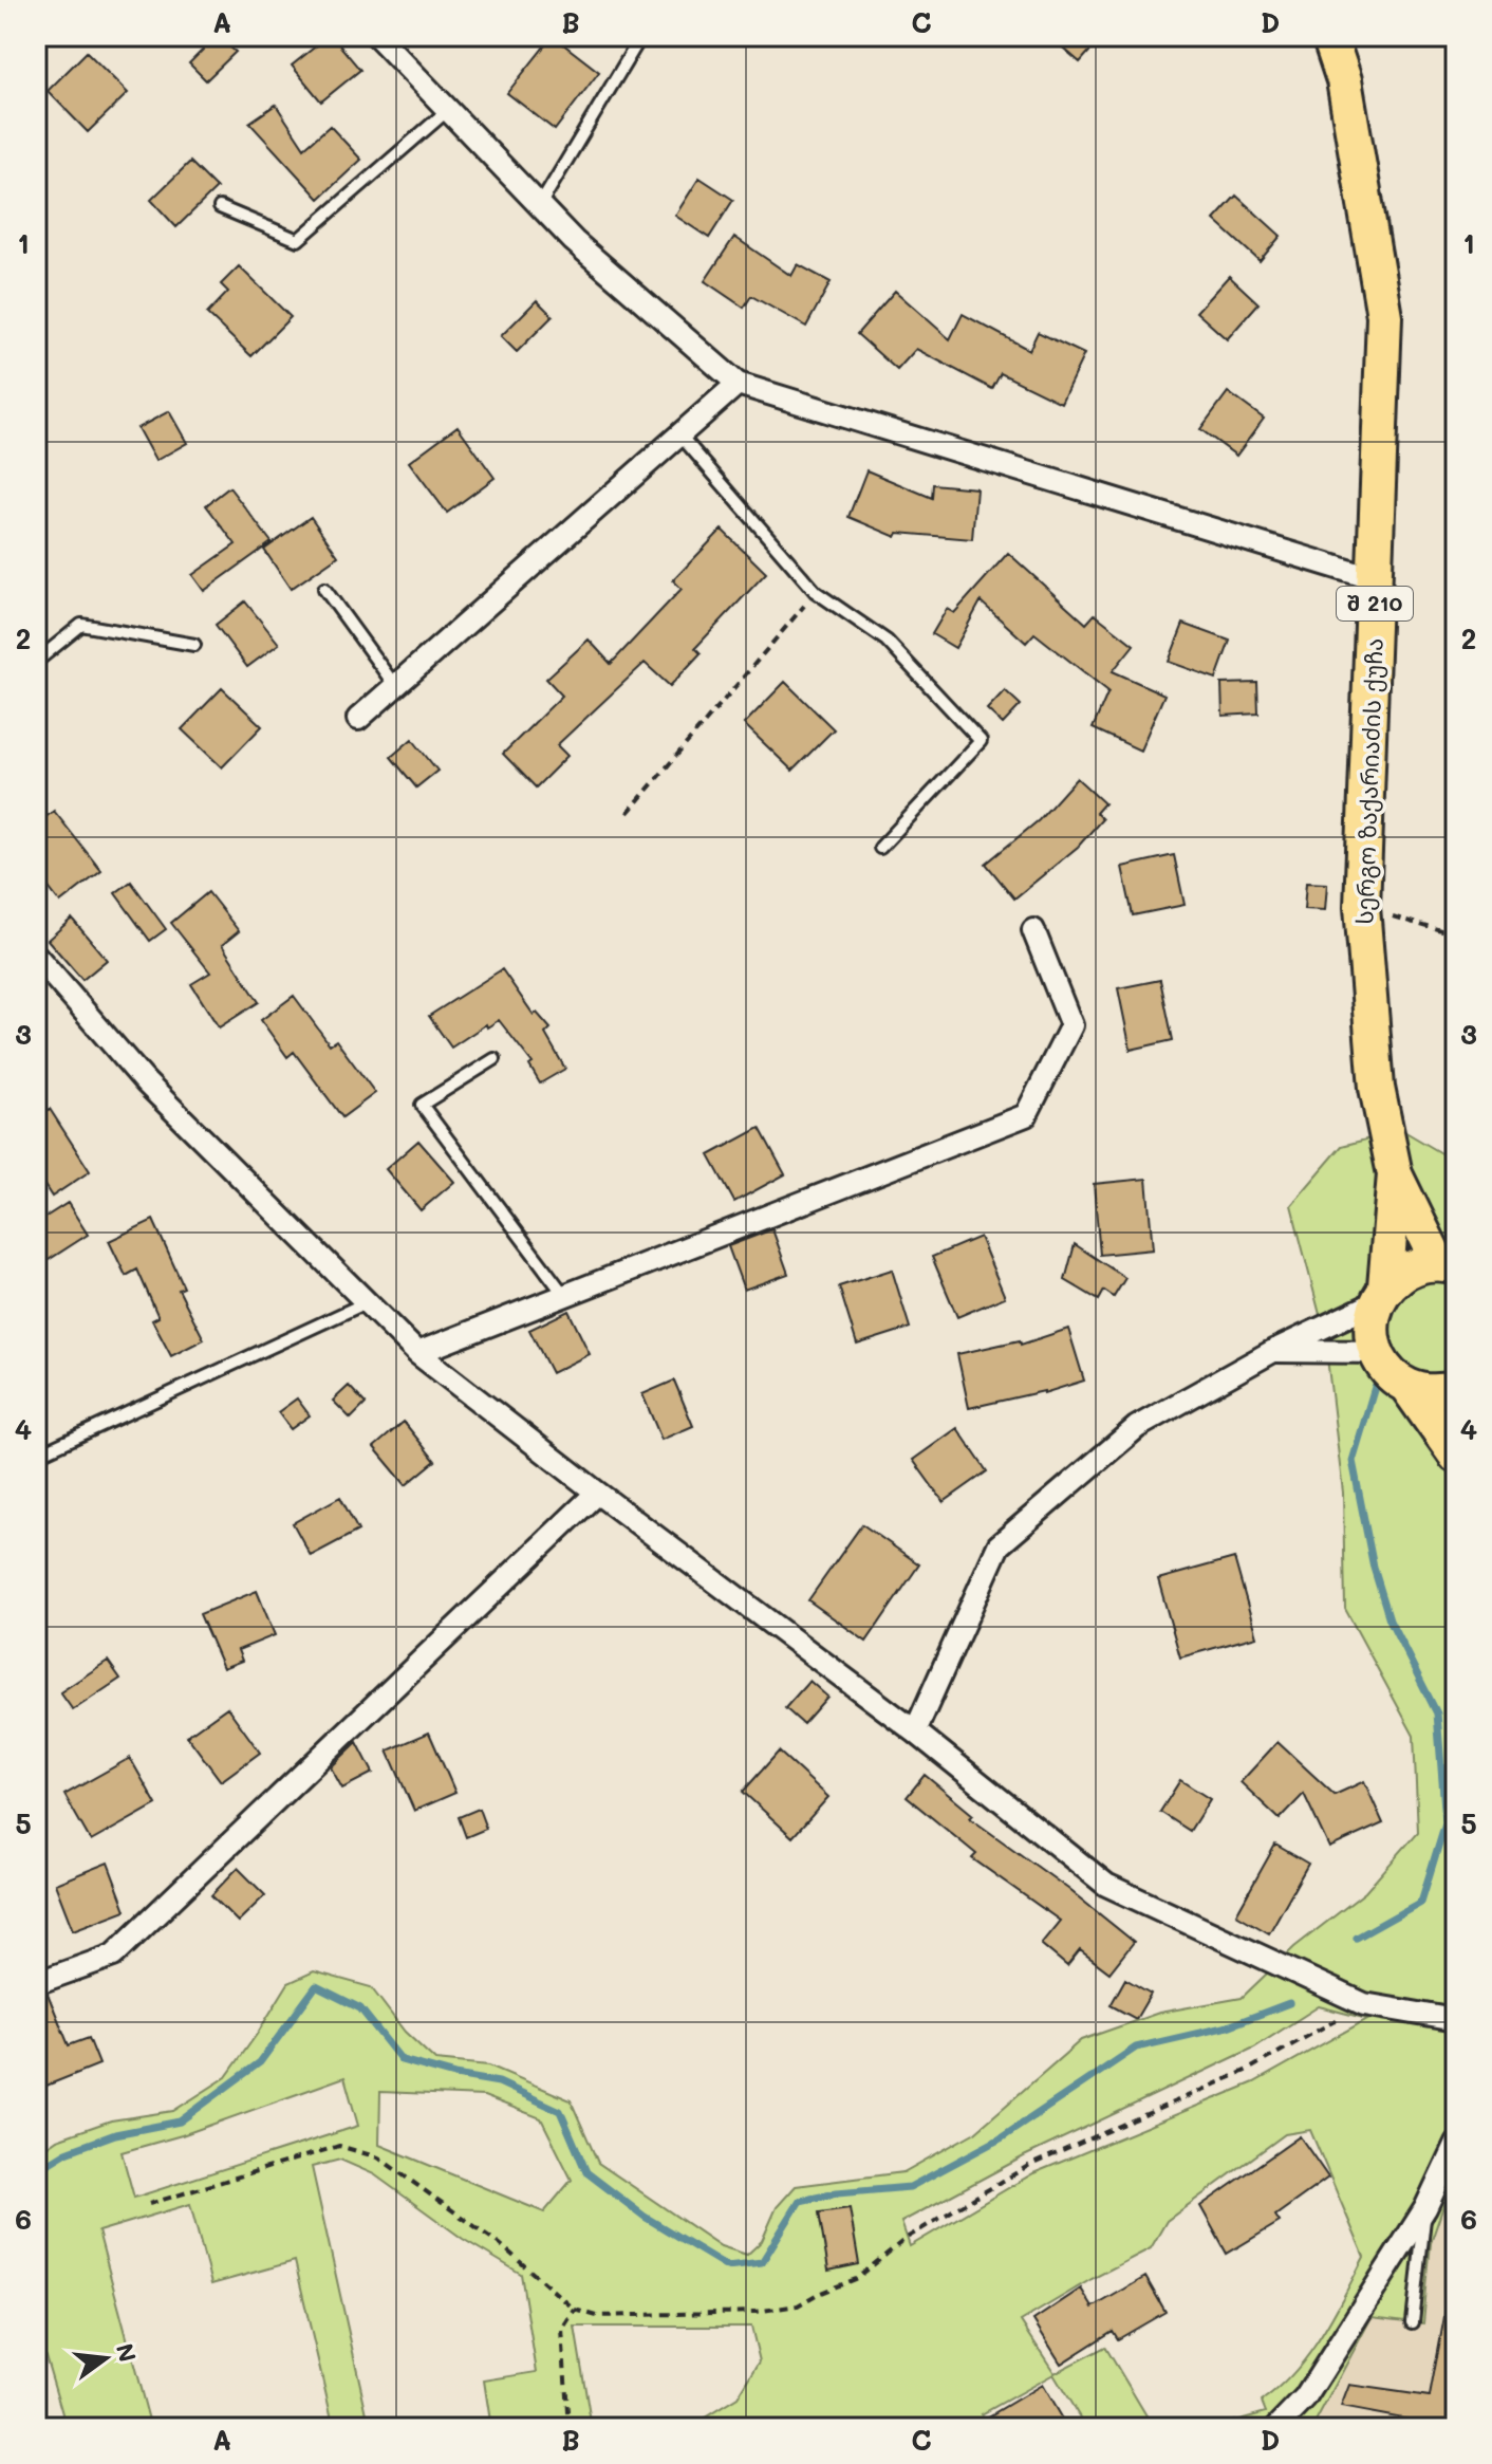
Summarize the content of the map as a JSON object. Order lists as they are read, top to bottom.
{
  "streets": {
    "main road": ["შ 210", "სერგო ზაქარიაძის ქუჩა"]
  },
  "north": "right",
  "grid": {
    "columns": [
      "A",
      "B",
      "C",
      "D"
    ],
    "rows": [
      "1",
      "2",
      "3",
      "4",
      "5",
      "6"
    ]
  }
}
